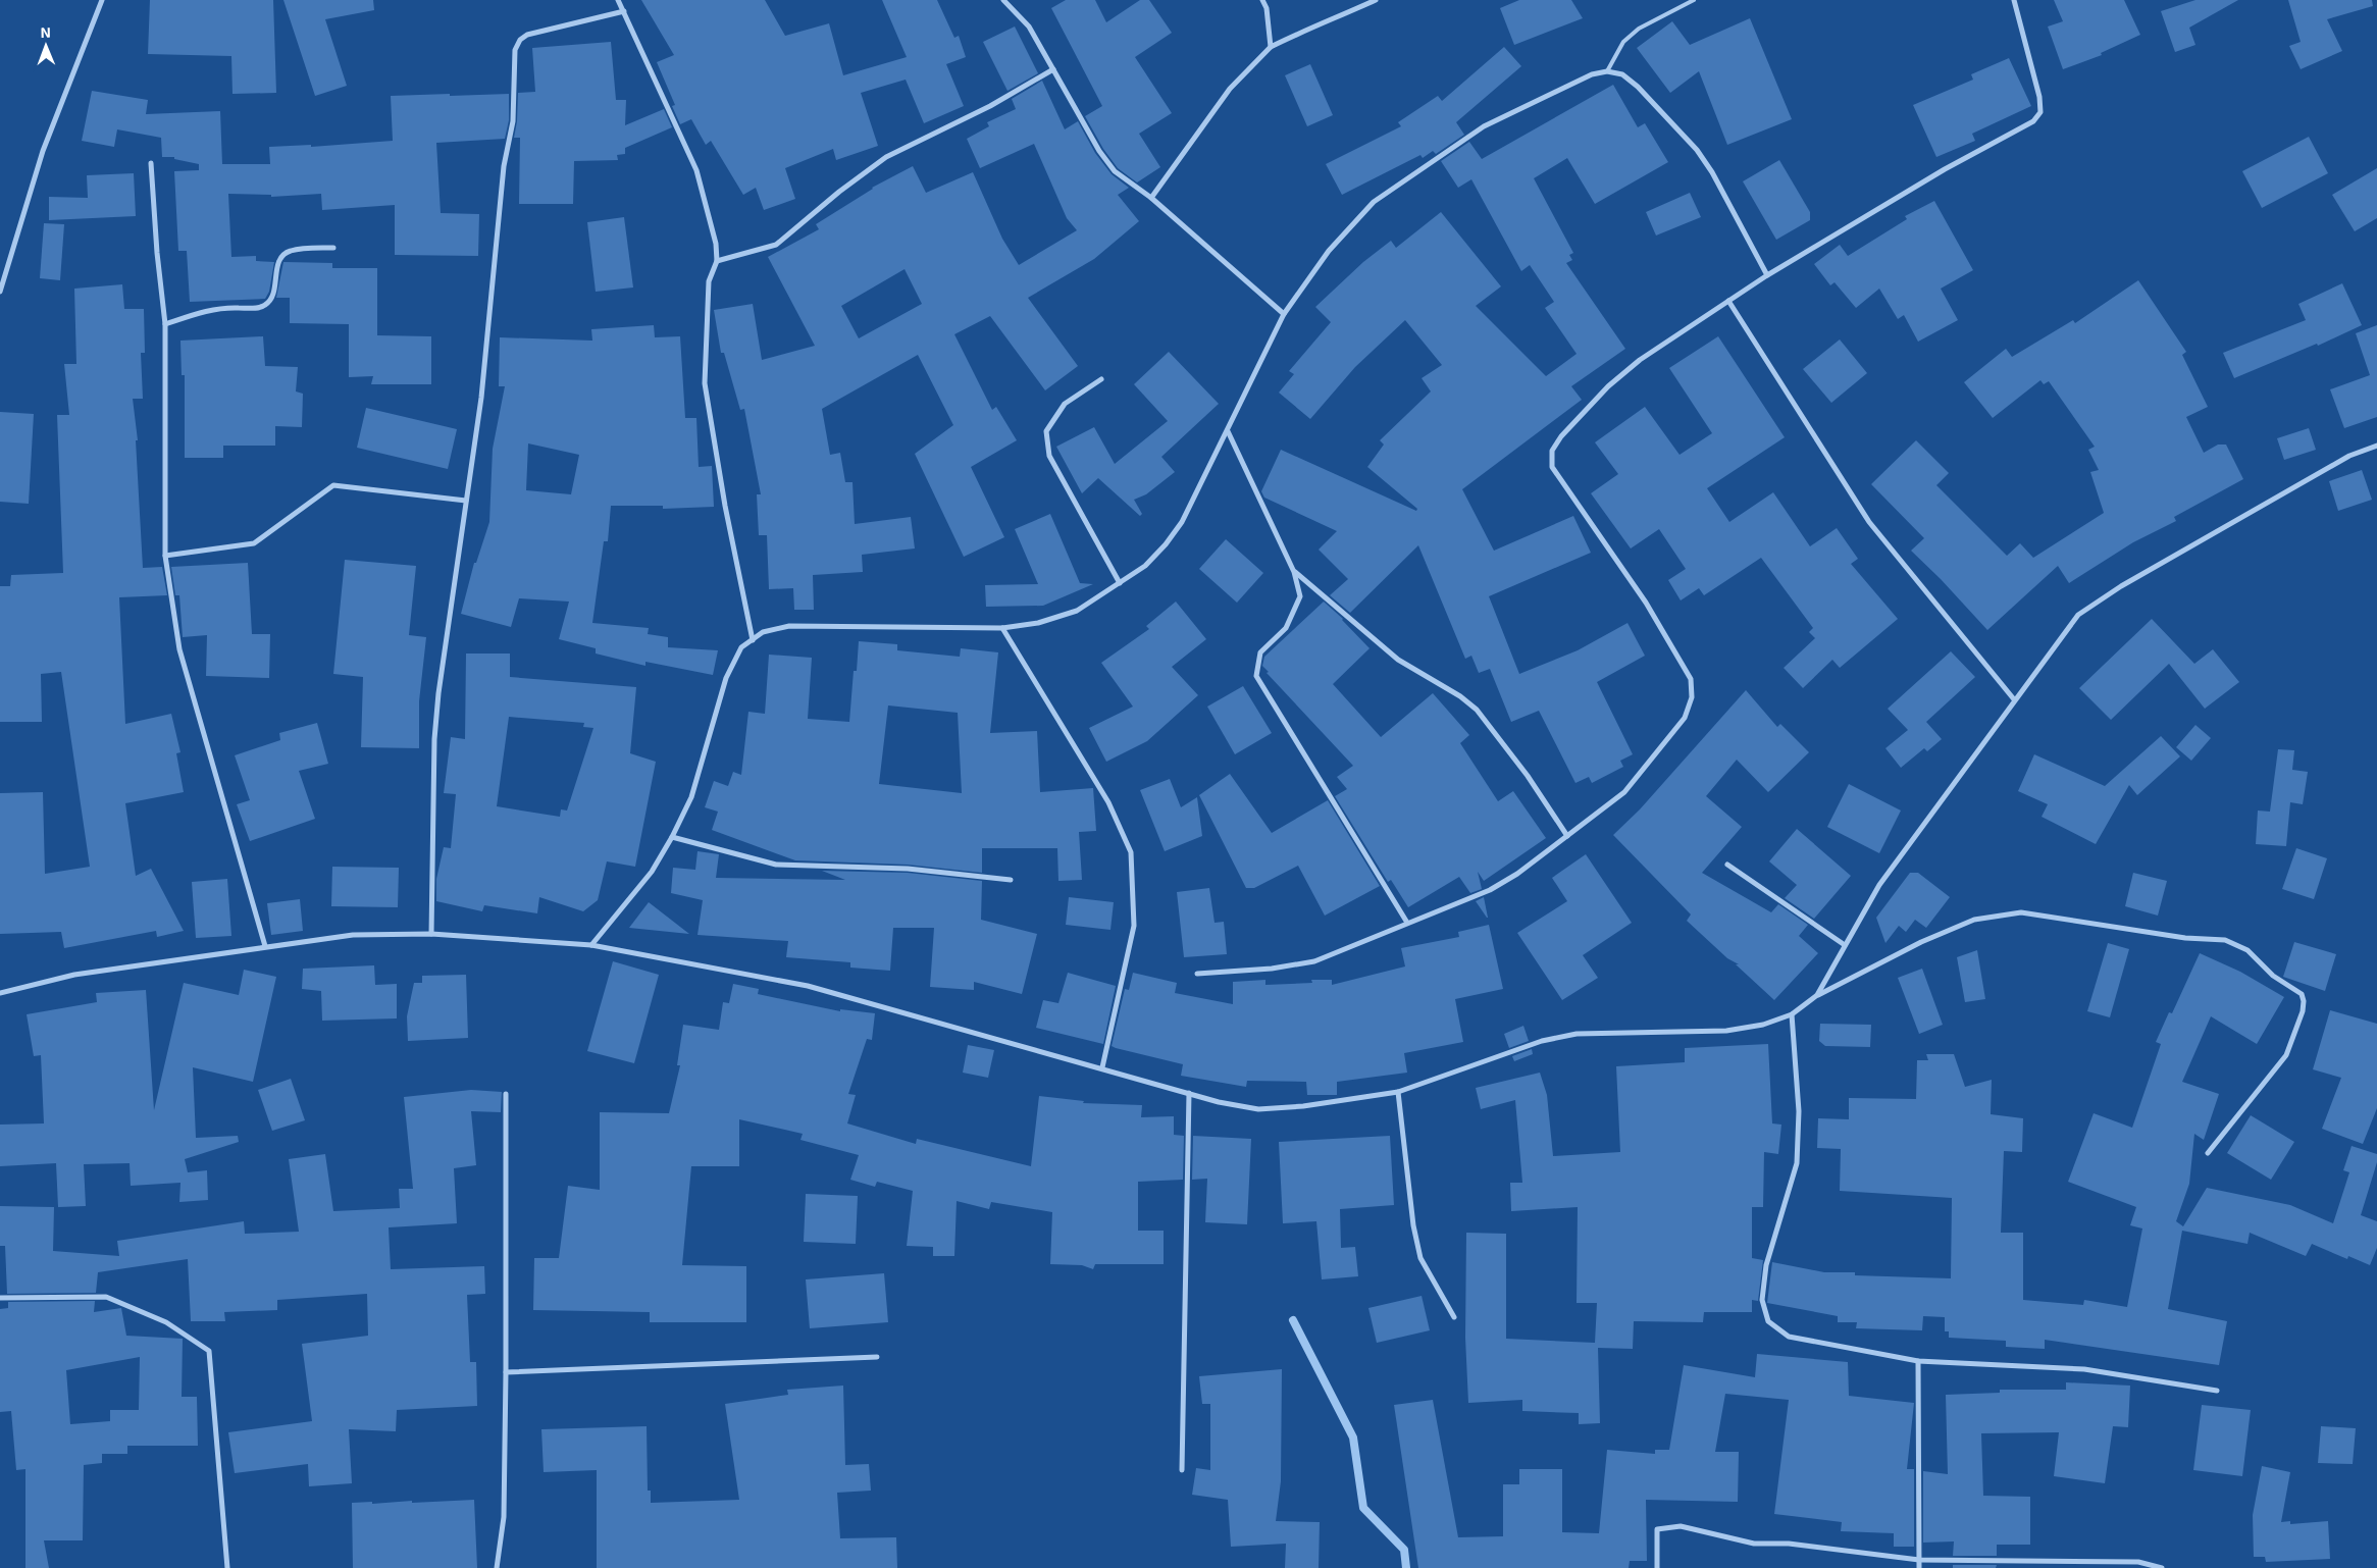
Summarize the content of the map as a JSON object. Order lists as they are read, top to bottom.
{
  "north": "top"
}
